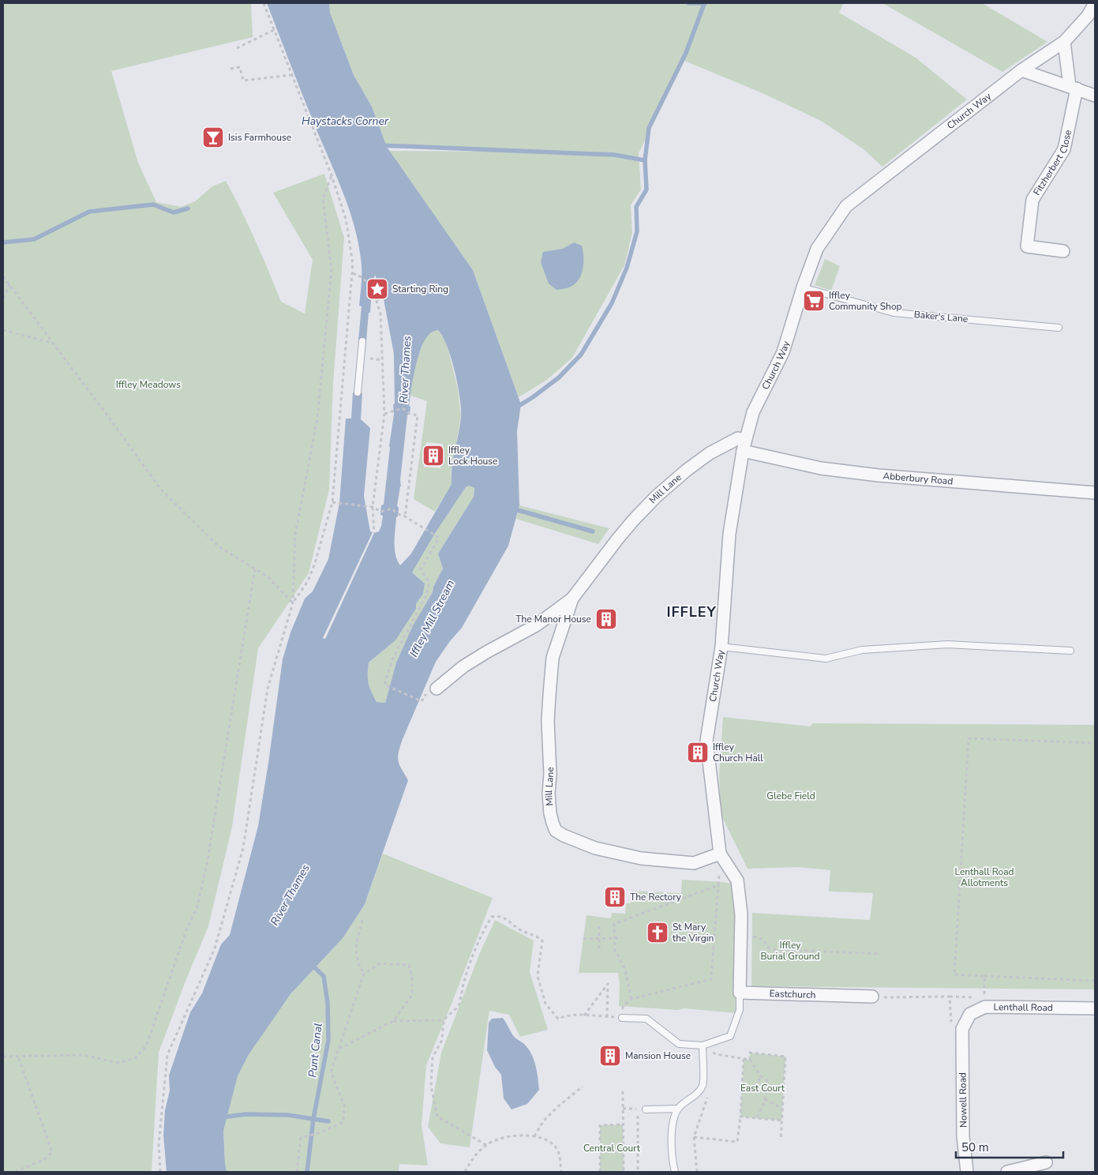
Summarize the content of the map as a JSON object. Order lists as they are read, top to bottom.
{
  "streets": {
    "street": [
      "Church Way",
      "Fitzherbert Close",
      "Abberbury Road",
      "Mill Lane",
      "Eastchurch",
      "Lenthall Road",
      "Nowell Road"
    ],
    "lane": ["Baker's Lane"]
  },
  "crossings": [
    ["Church Way", "Baker's Lane"],
    ["Church Way", "Abberbury Road"],
    ["Church Way", "Mill Lane"],
    ["Abberbury Road", "Mill Lane"],
    ["Lenthall Road", "Nowell Road"]
  ],
  "districts": ["IFFLEY"],
  "water": [
    "Haystacks Corner",
    "River Thames",
    "Iffley Mill Stream",
    "Punt Canal"
  ],
  "parks": [
    "Iffley Meadows",
    "Glebe Field",
    "Lenthall Road Allotments",
    "Iffley Burial Ground",
    "East Court",
    "Central Court"
  ],
  "places": {
    "bar": ["Isis Farmhouse"],
    "place": ["Starting Ring"],
    "supermarket": ["Iffley Community Shop"],
    "building": [
      "Iffley Lock House",
      "The Manor House",
      "Iffley Church Hall",
      "The Rectory",
      "Mansion House"
    ],
    "church": ["St Mary the Virgin"]
  },
  "scale_bar": "50 m"
}
